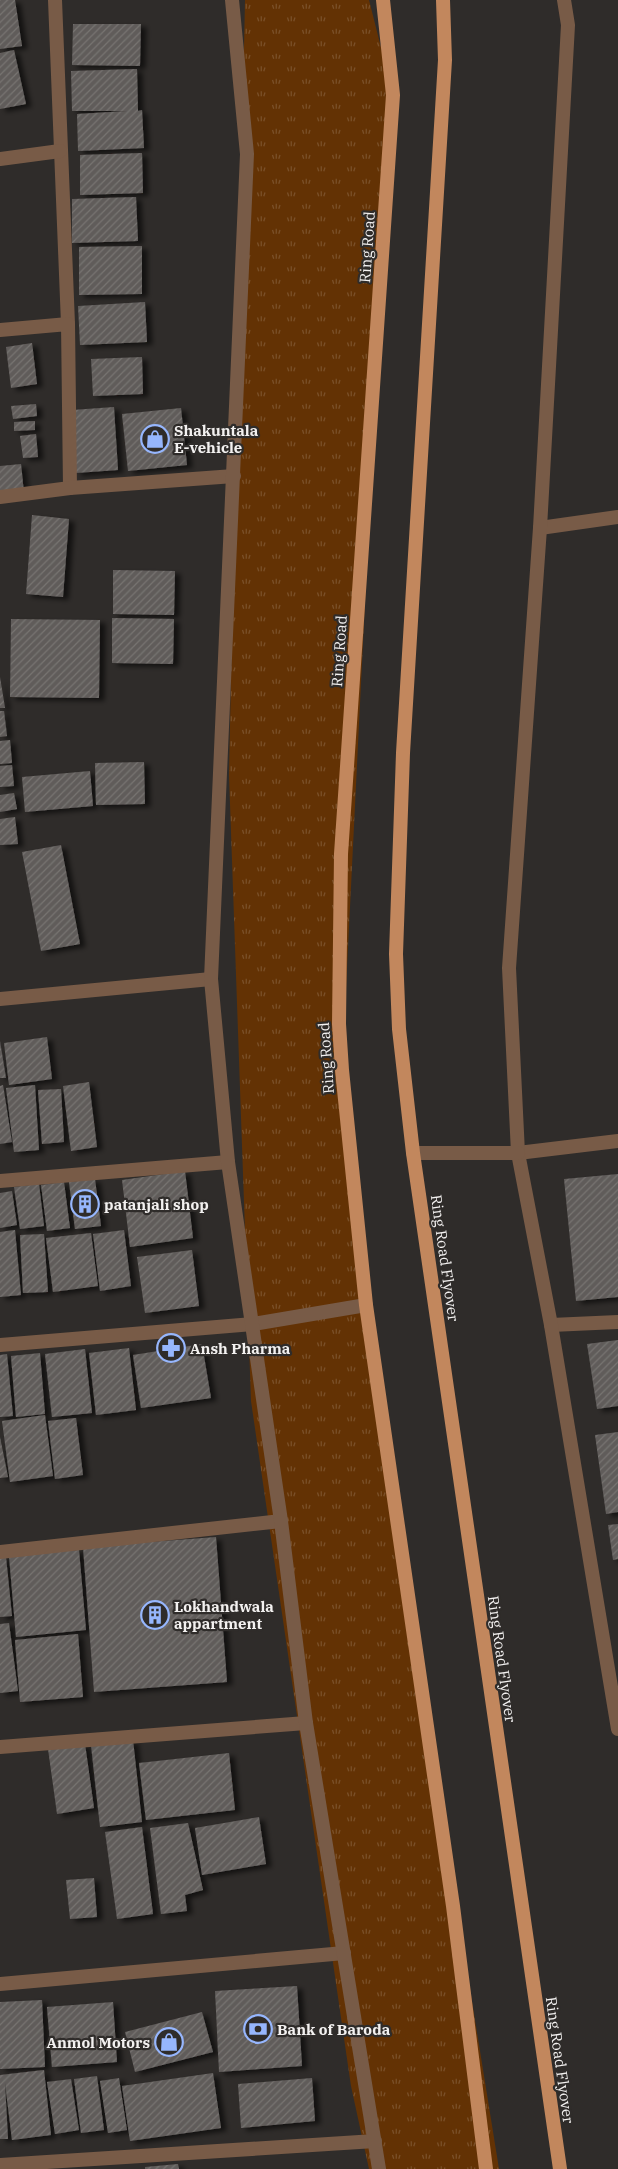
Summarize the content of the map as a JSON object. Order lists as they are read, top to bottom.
{
  "streets": {
    "main road": ["Ring Road", "Ring Road Flyover"]
  },
  "places": {
    "shop": ["Shakuntala E-vehicle", "Anmol Motors"],
    "building": ["patanjali shop", "Lokhandwala appartment"],
    "pharmacy": ["Ansh Pharma"],
    "bank": ["Bank of Baroda"]
  }
}
